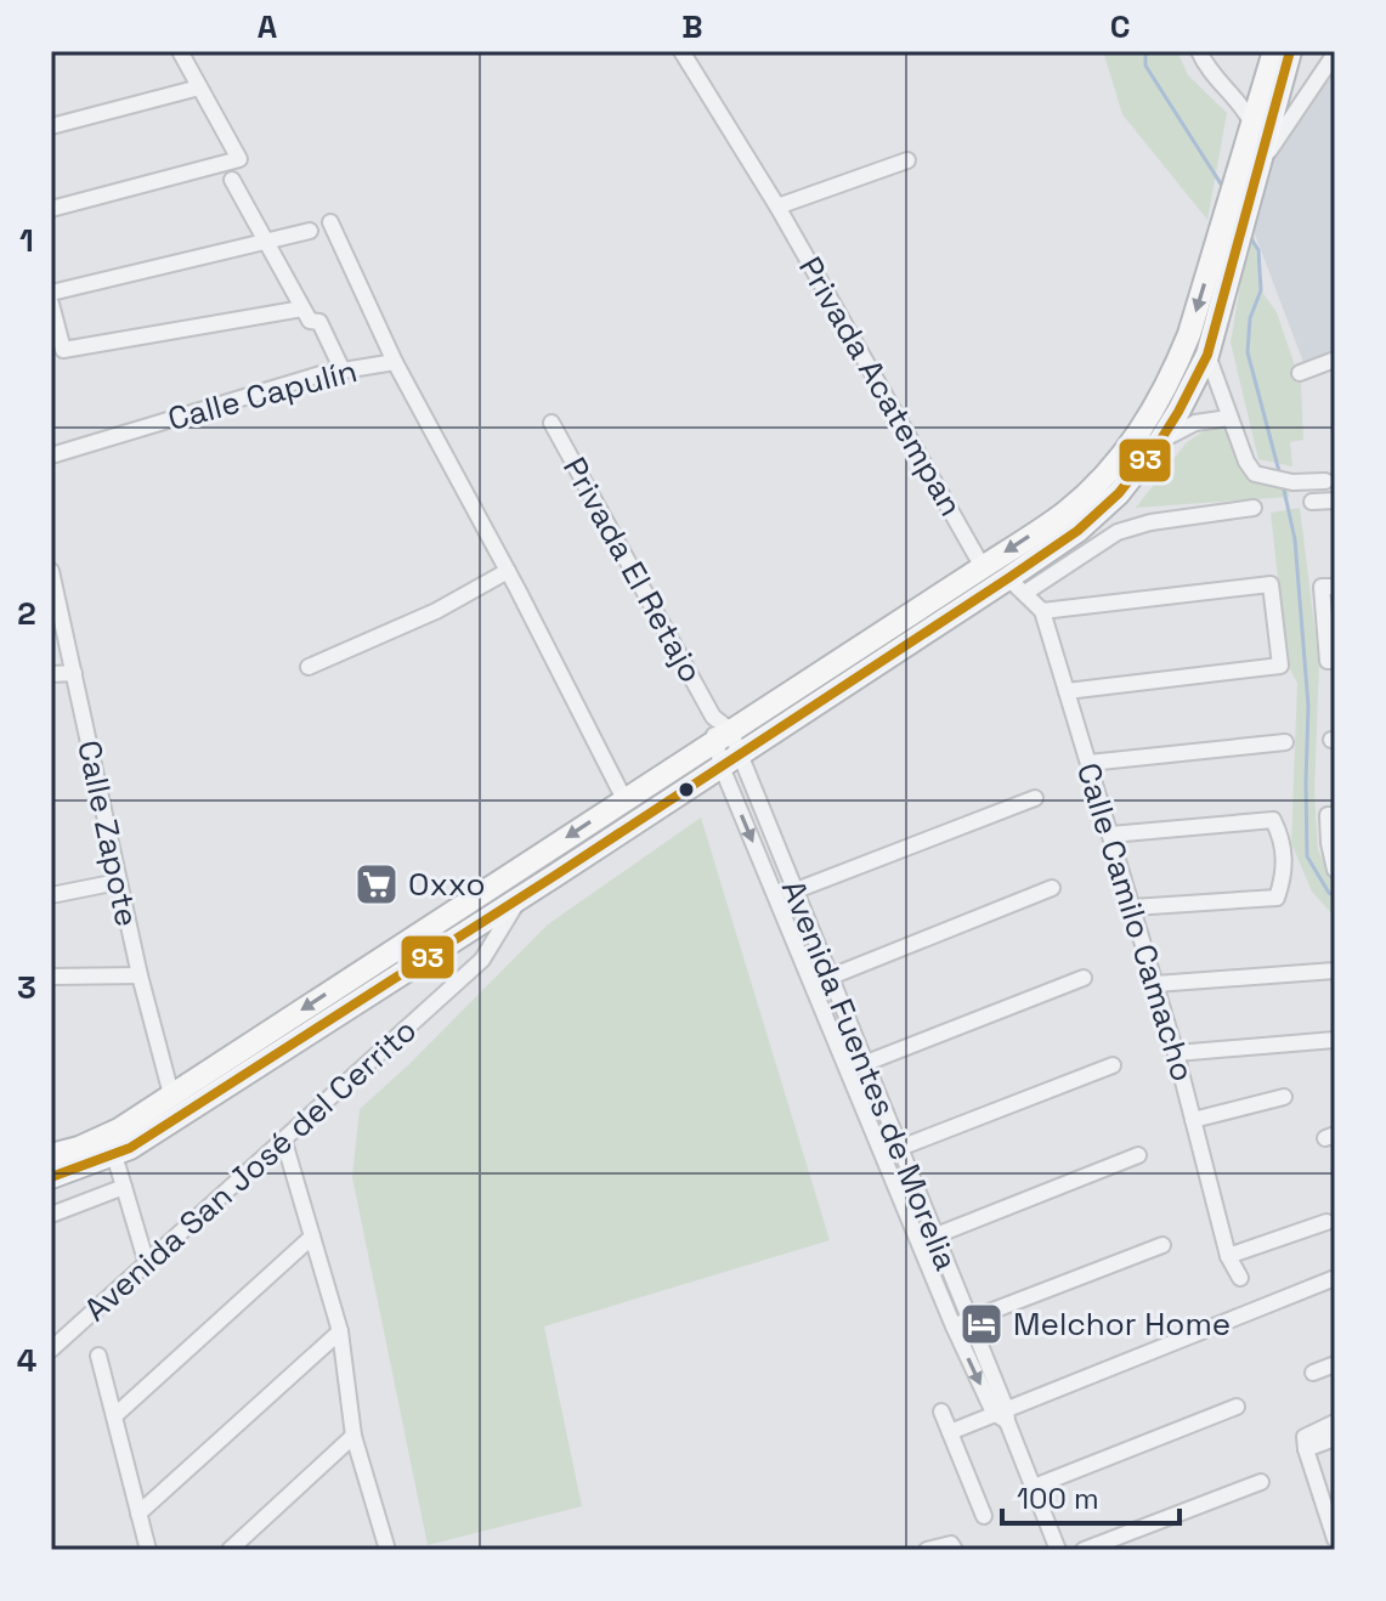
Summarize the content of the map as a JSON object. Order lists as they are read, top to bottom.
{
  "streets": {
    "street": [
      "Privada Acatempan",
      "Calle Capulín",
      "Privada El Retajo",
      "Calle Zapote",
      "Calle Camilo Camacho",
      "Avenida Fuentes de Morelia",
      "Avenida San José del Cerrito"
    ]
  },
  "crossings": [
    ["Privada El Retajo", "Avenida Fuentes de Morelia"]
  ],
  "places": {
    "supermarket": ["Oxxo"],
    "hotel": ["Melchor Home"]
  },
  "lines": ["transit line 93"],
  "scale_bar": "100 m",
  "grid": {
    "columns": ["A", "B", "C"],
    "rows": [
      "1",
      "2",
      "3",
      "4"
    ]
  }
}
